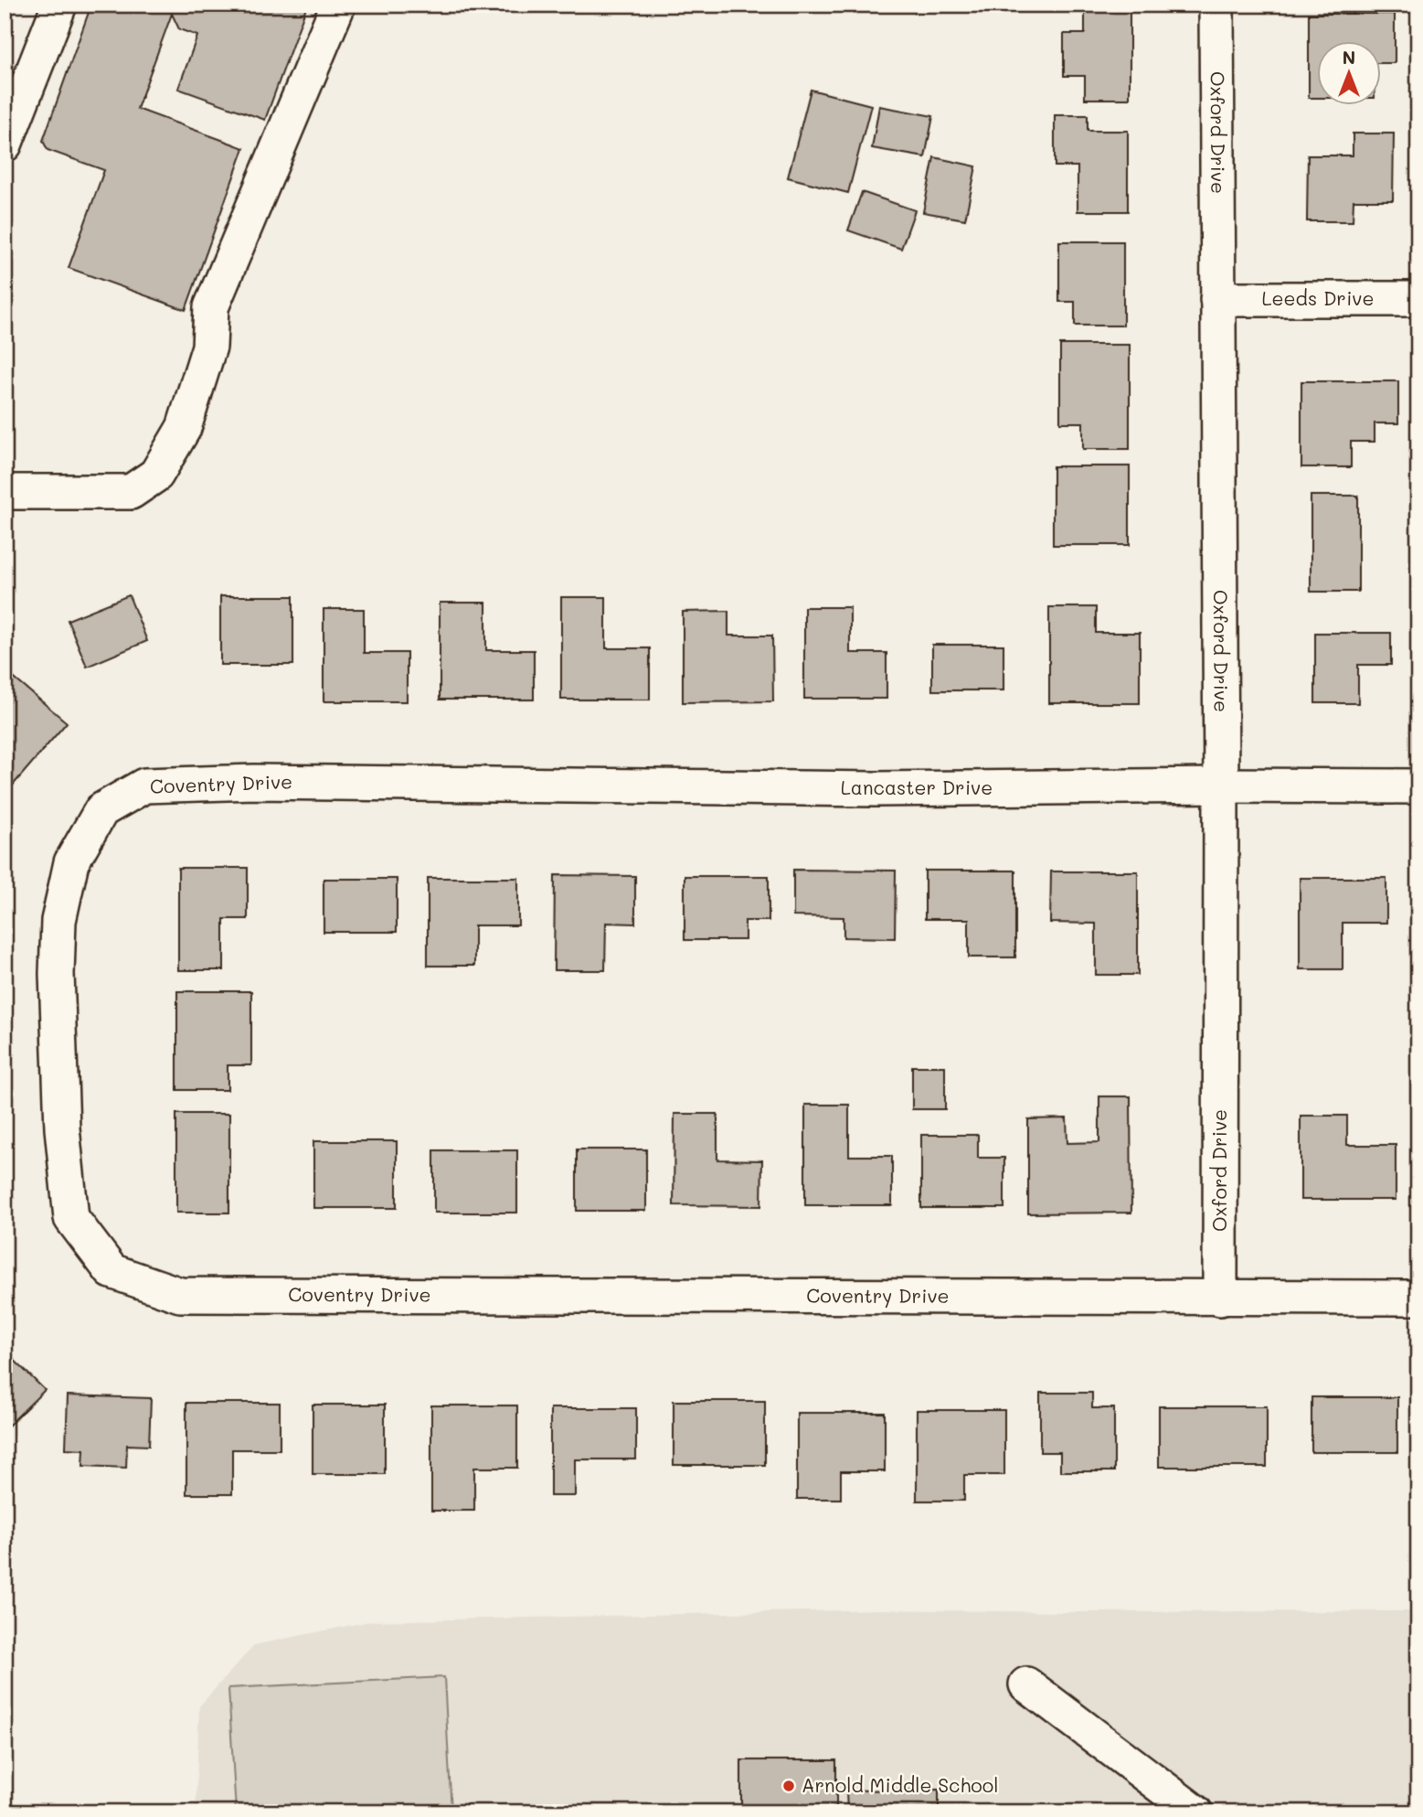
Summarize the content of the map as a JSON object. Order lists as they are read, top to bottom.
{
  "streets": {
    "street": [
      "Oxford Drive",
      "Leeds Drive",
      "Coventry Drive",
      "Lancaster Drive"
    ]
  },
  "crossings": [
    ["Oxford Drive", "Leeds Drive"],
    ["Oxford Drive", "Coventry Drive"],
    ["Oxford Drive", "Lancaster Drive"],
    ["Coventry Drive", "Lancaster Drive"]
  ],
  "places": ["Arnold Middle School"],
  "north": "top"
}
